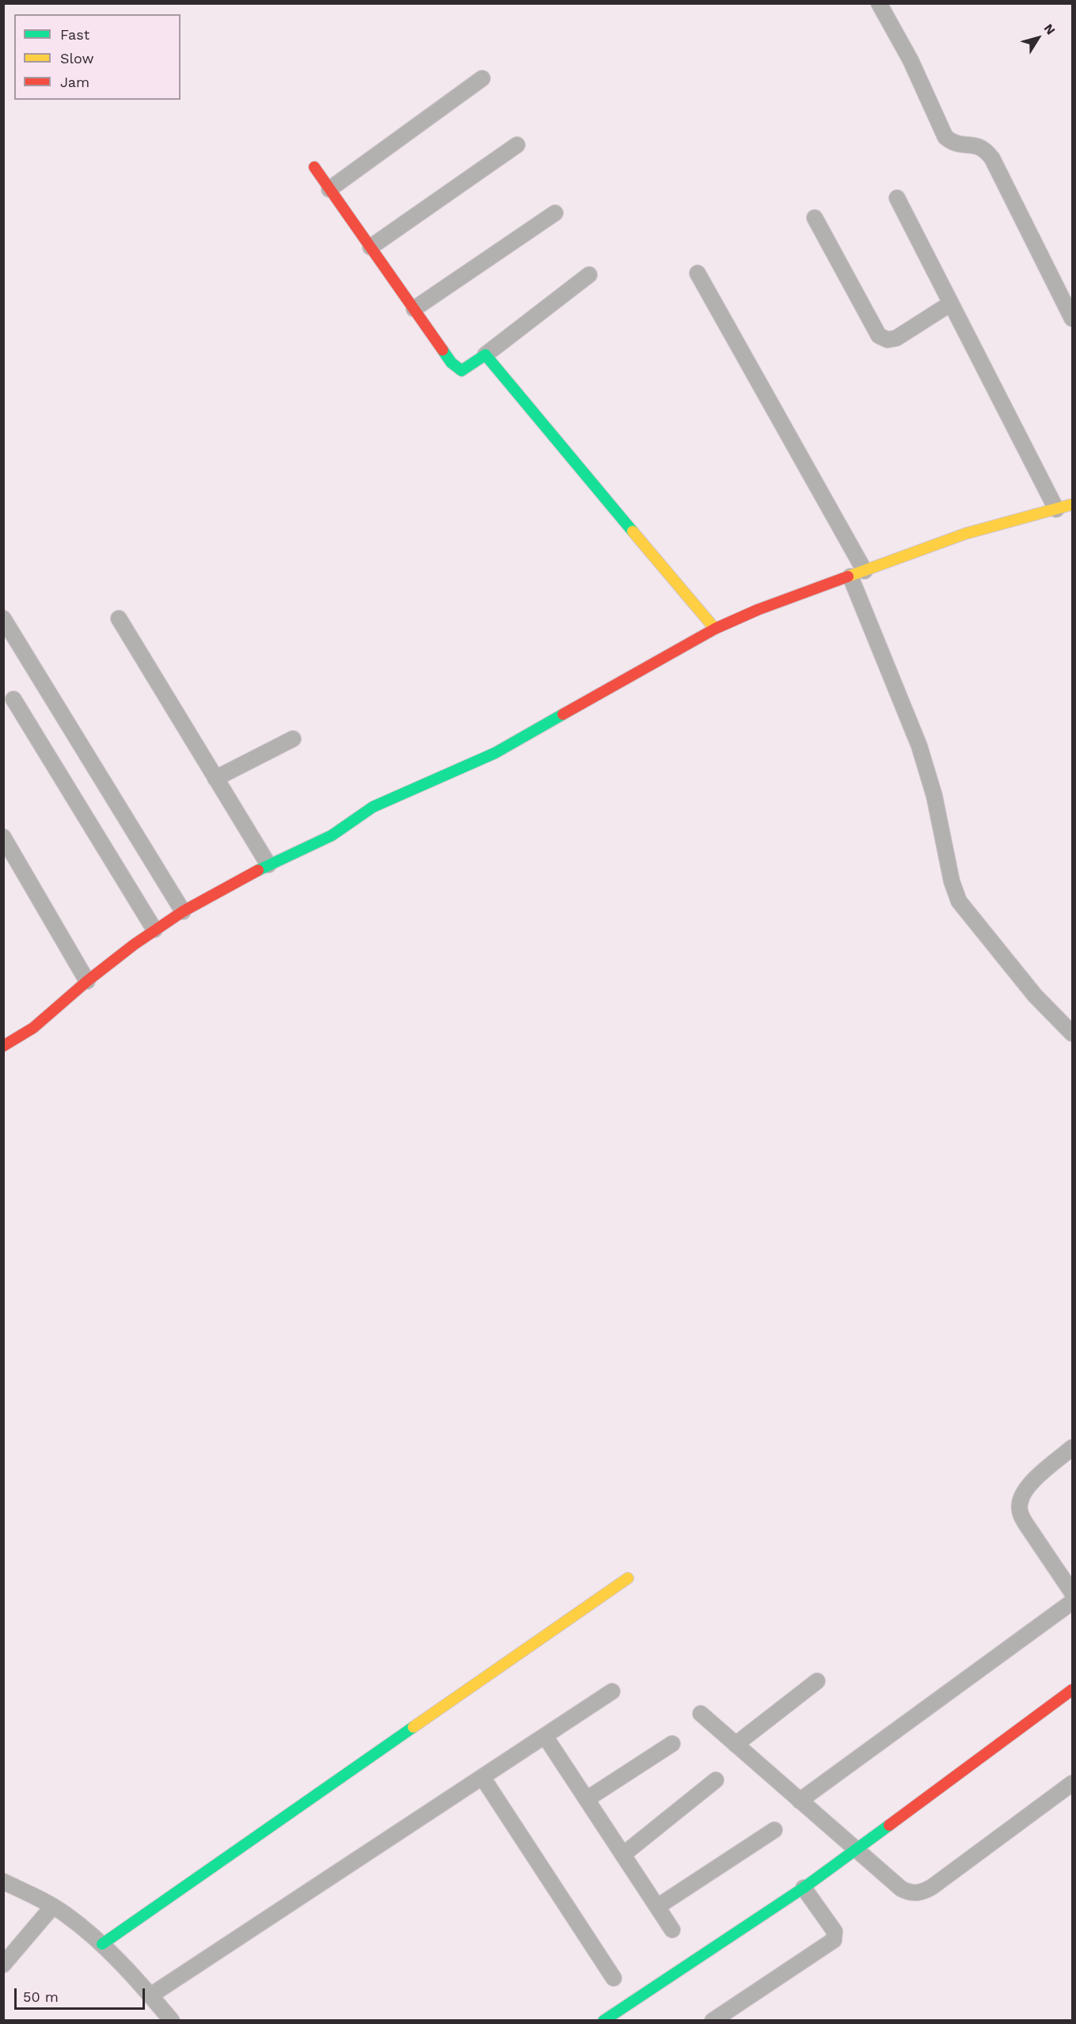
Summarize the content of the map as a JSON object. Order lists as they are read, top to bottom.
{
  "legend": ["Fast", "Slow", "Jam"],
  "scale_bar": "50 m",
  "north": "top right"
}
